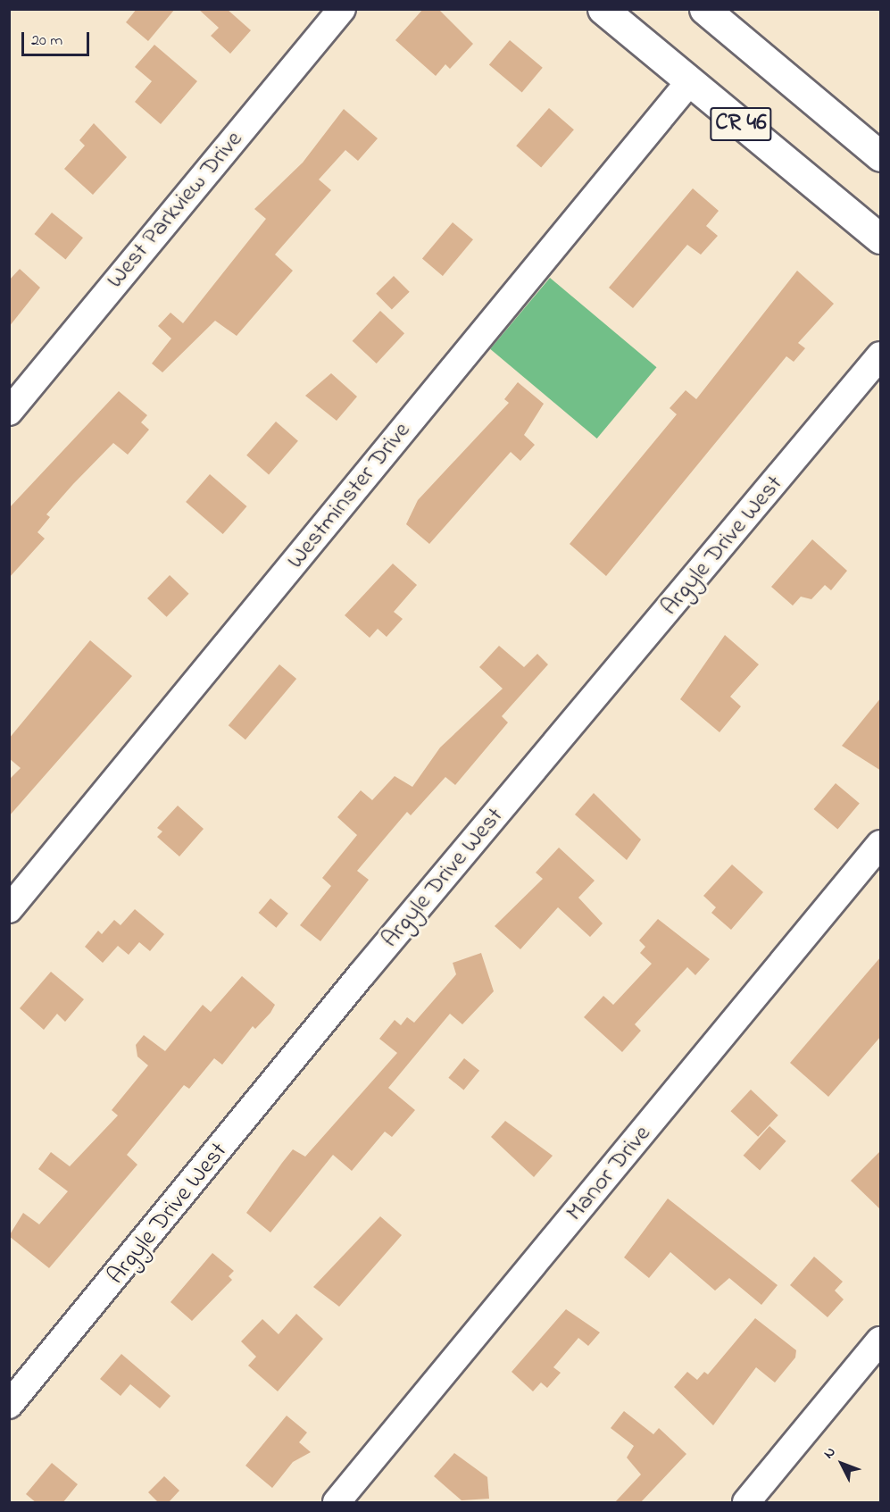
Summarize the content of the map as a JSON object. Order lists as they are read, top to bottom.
{
  "streets": {
    "highway": ["CR 46"],
    "street": [
      "West Parkview Drive",
      "Westminster Drive",
      "Argyle Drive West",
      "Manor Drive"
    ]
  },
  "crossings": [
    ["CR 46", "Westminster Drive"]
  ],
  "scale_bar": "20 m",
  "north": "top left"
}
